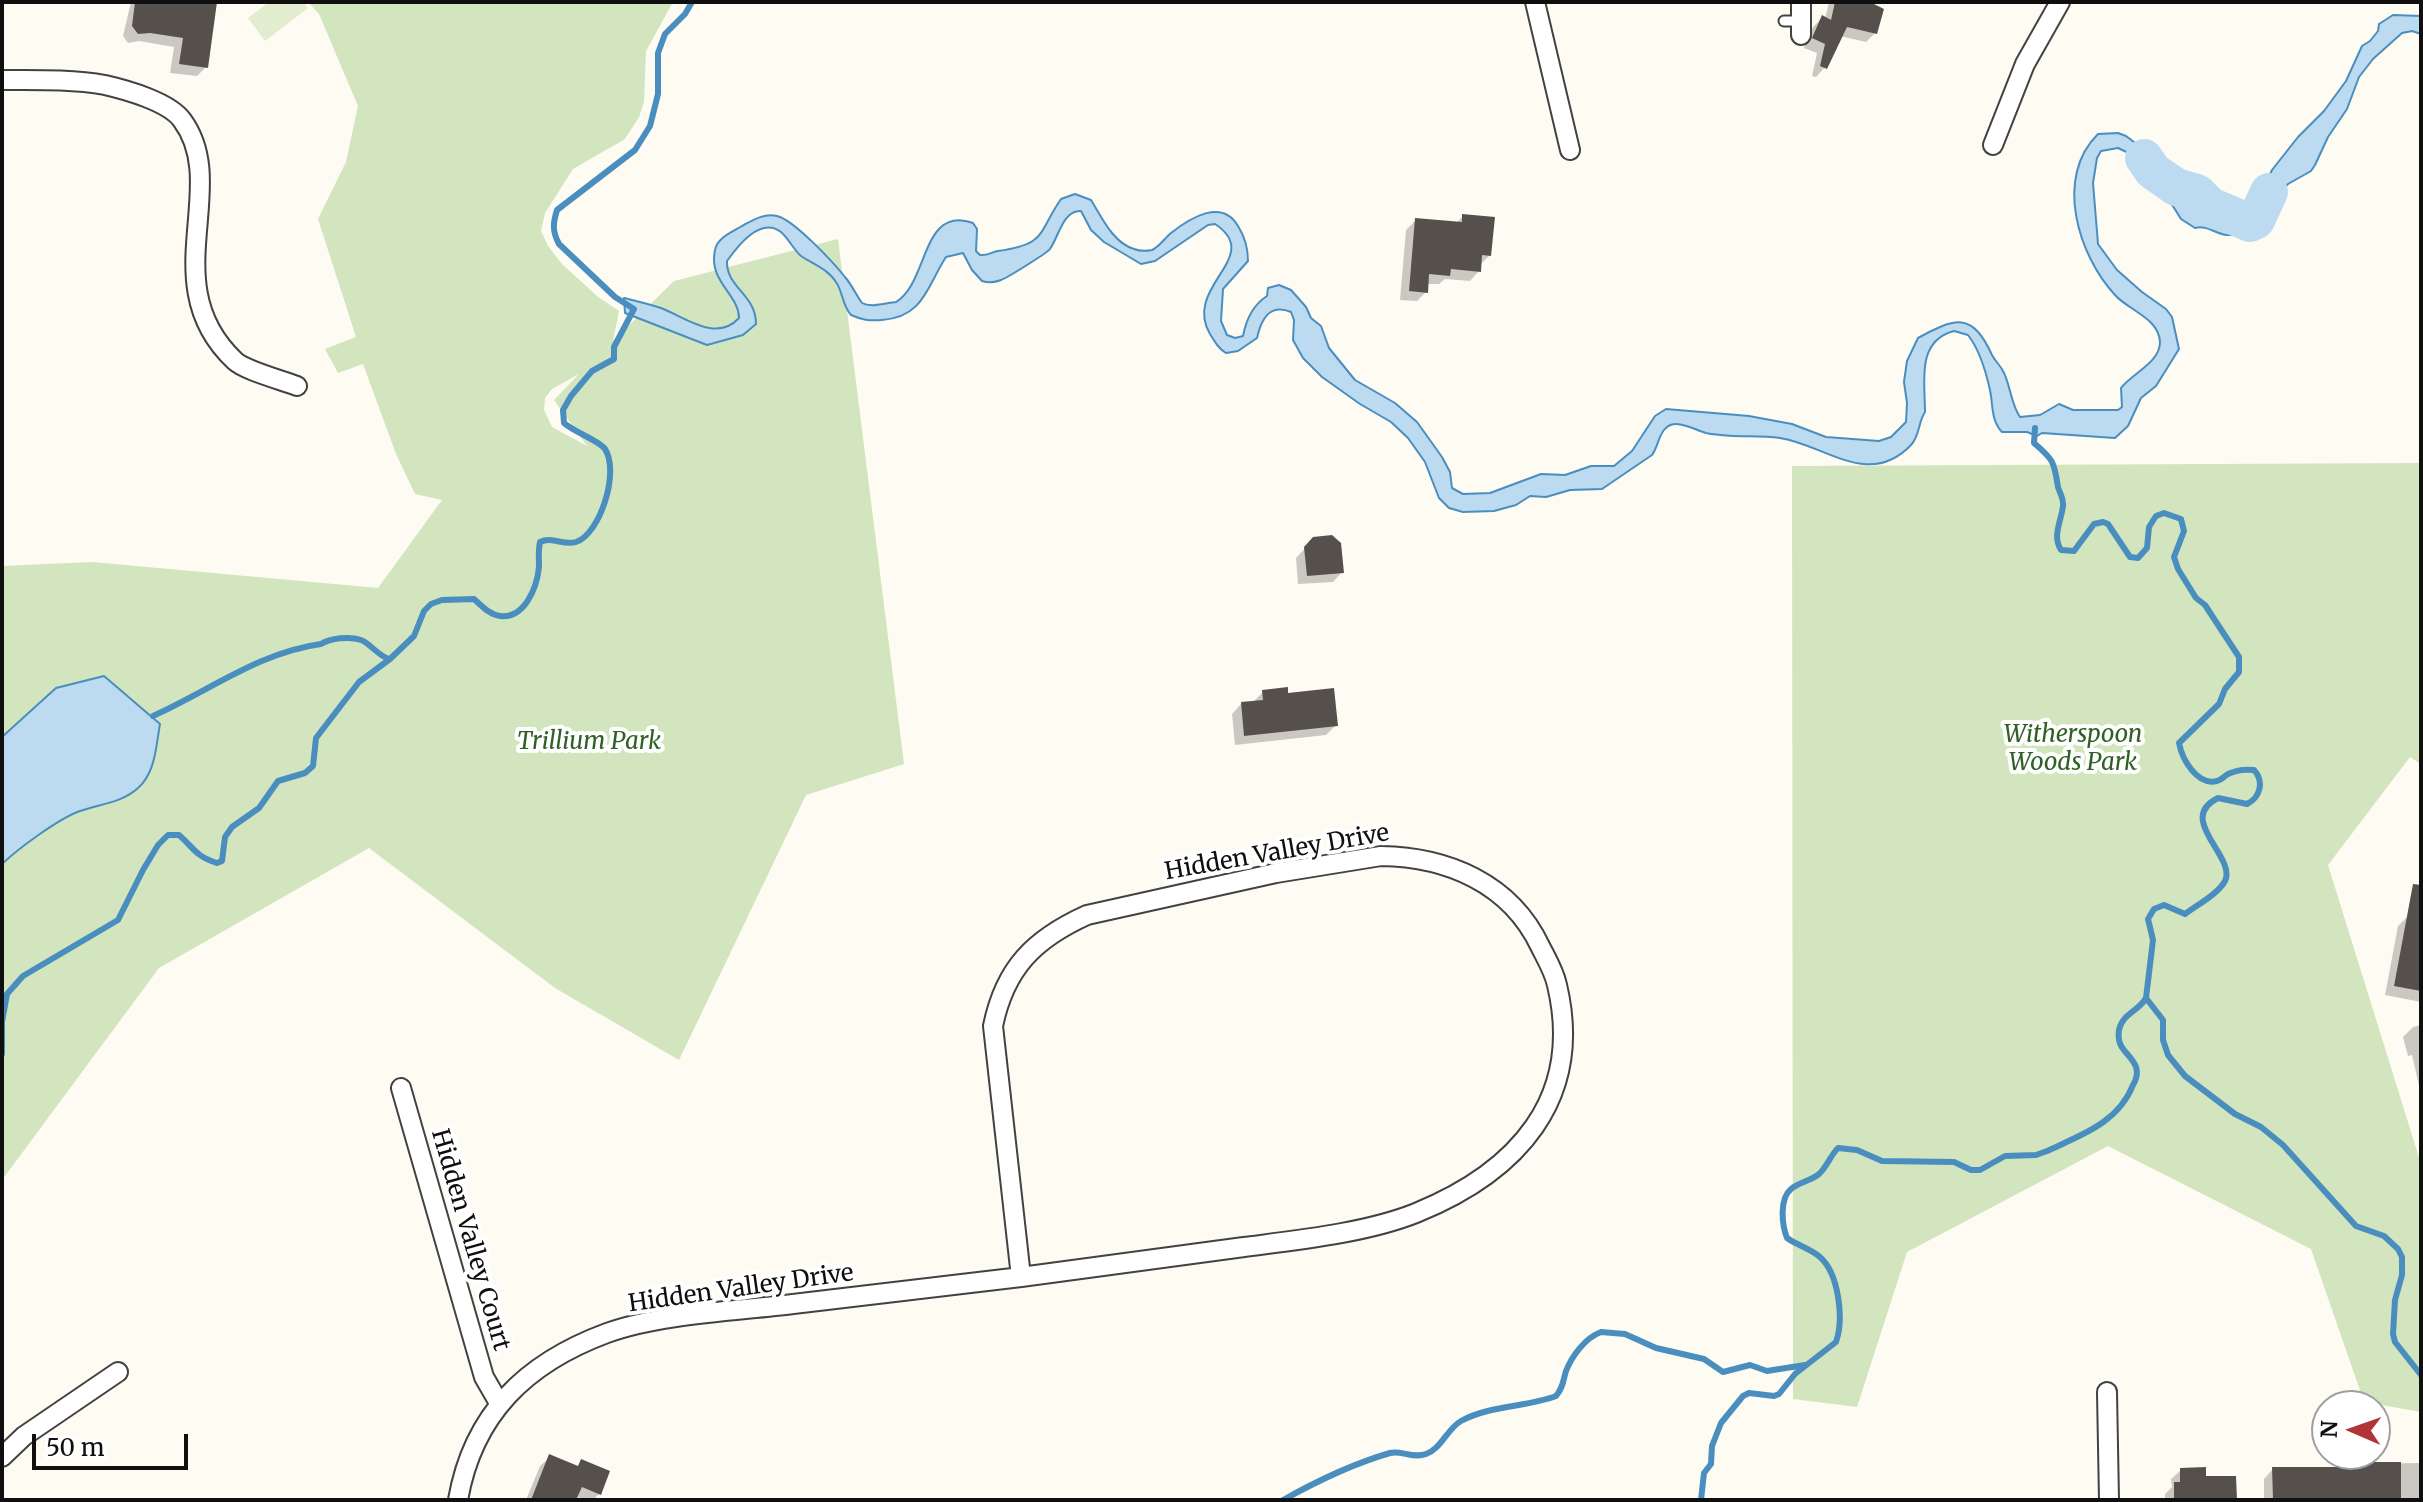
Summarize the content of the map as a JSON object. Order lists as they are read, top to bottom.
{
  "streets": {
    "street": ["Hidden Valley Drive", "Hidden Valley Court"]
  },
  "crossings": [
    ["Hidden Valley Drive", "Hidden Valley Court"]
  ],
  "parks": ["Witherspoon Woods Park", "Trillium Park"],
  "scale_bar": "50 m",
  "north": "left"
}
